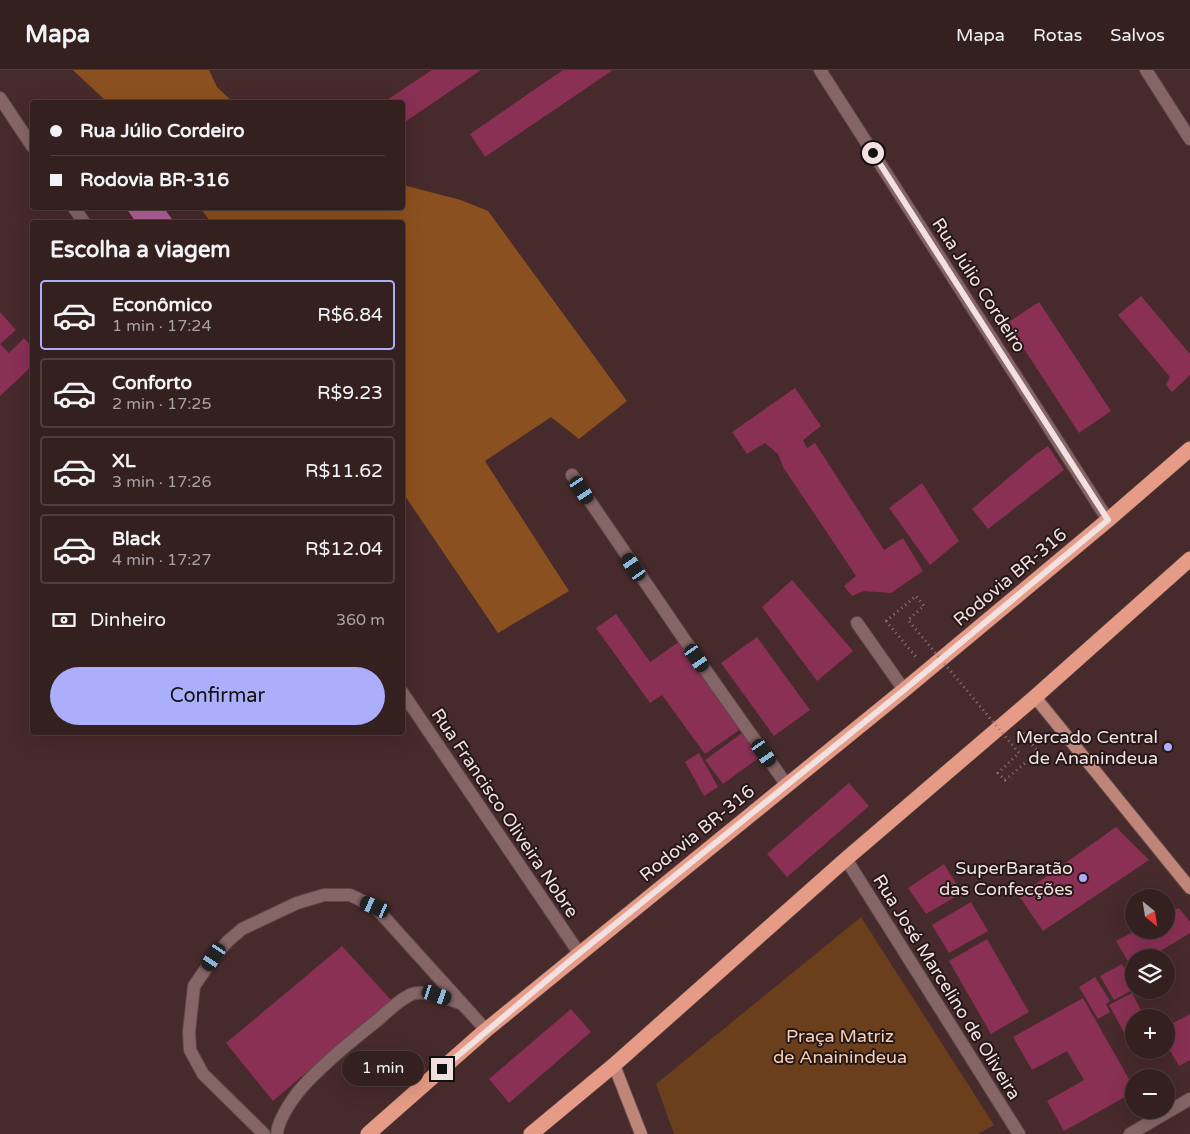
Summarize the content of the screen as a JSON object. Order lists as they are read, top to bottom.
{
  "streets": {
    "highway": ["Rodovia BR-316"],
    "street": ["Rua Júlio Cordeiro", "Rua Francisco Oliveira Nobre", "Rua José Marcelino de Oliveira"]
  },
  "crossings": [
    ["Rua Júlio Cordeiro", "Rodovia BR-316"],
    ["Rodovia BR-316", "Rua Francisco Oliveira Nobre"]
  ],
  "parks": ["Praça Matriz de Anainindeua"],
  "places": ["Mercado Central de Ananindeua", "SuperBaratão das Confecções"],
  "north": "bottom right",
  "page": {
    "header": "Mapa",
    "nav": ["Mapa", "Rotas", "Salvos"],
    "banner": ["Rua Júlio Cordeiro", "Rodovia BR-316"],
    "heading": "Escolha a viagem",
    "list": [
      {
        "name": "Econômico",
        "note": "1 min · 17:24",
        "value": "R$6.84"
      },
      {
        "name": "Conforto",
        "note": "2 min · 17:25",
        "value": "R$9.23"
      },
      {
        "name": "XL",
        "note": "3 min · 17:26",
        "value": "R$11.62"
      },
      {
        "name": "Black",
        "note": "4 min · 17:27",
        "value": "R$12.04"
      }
    ],
    "pay": ["Dinheiro", "360 m"],
    "buttons": "Confirmar",
    "map_buttons": ["+", "−"],
    "bubble": "1 min"
  }
}
